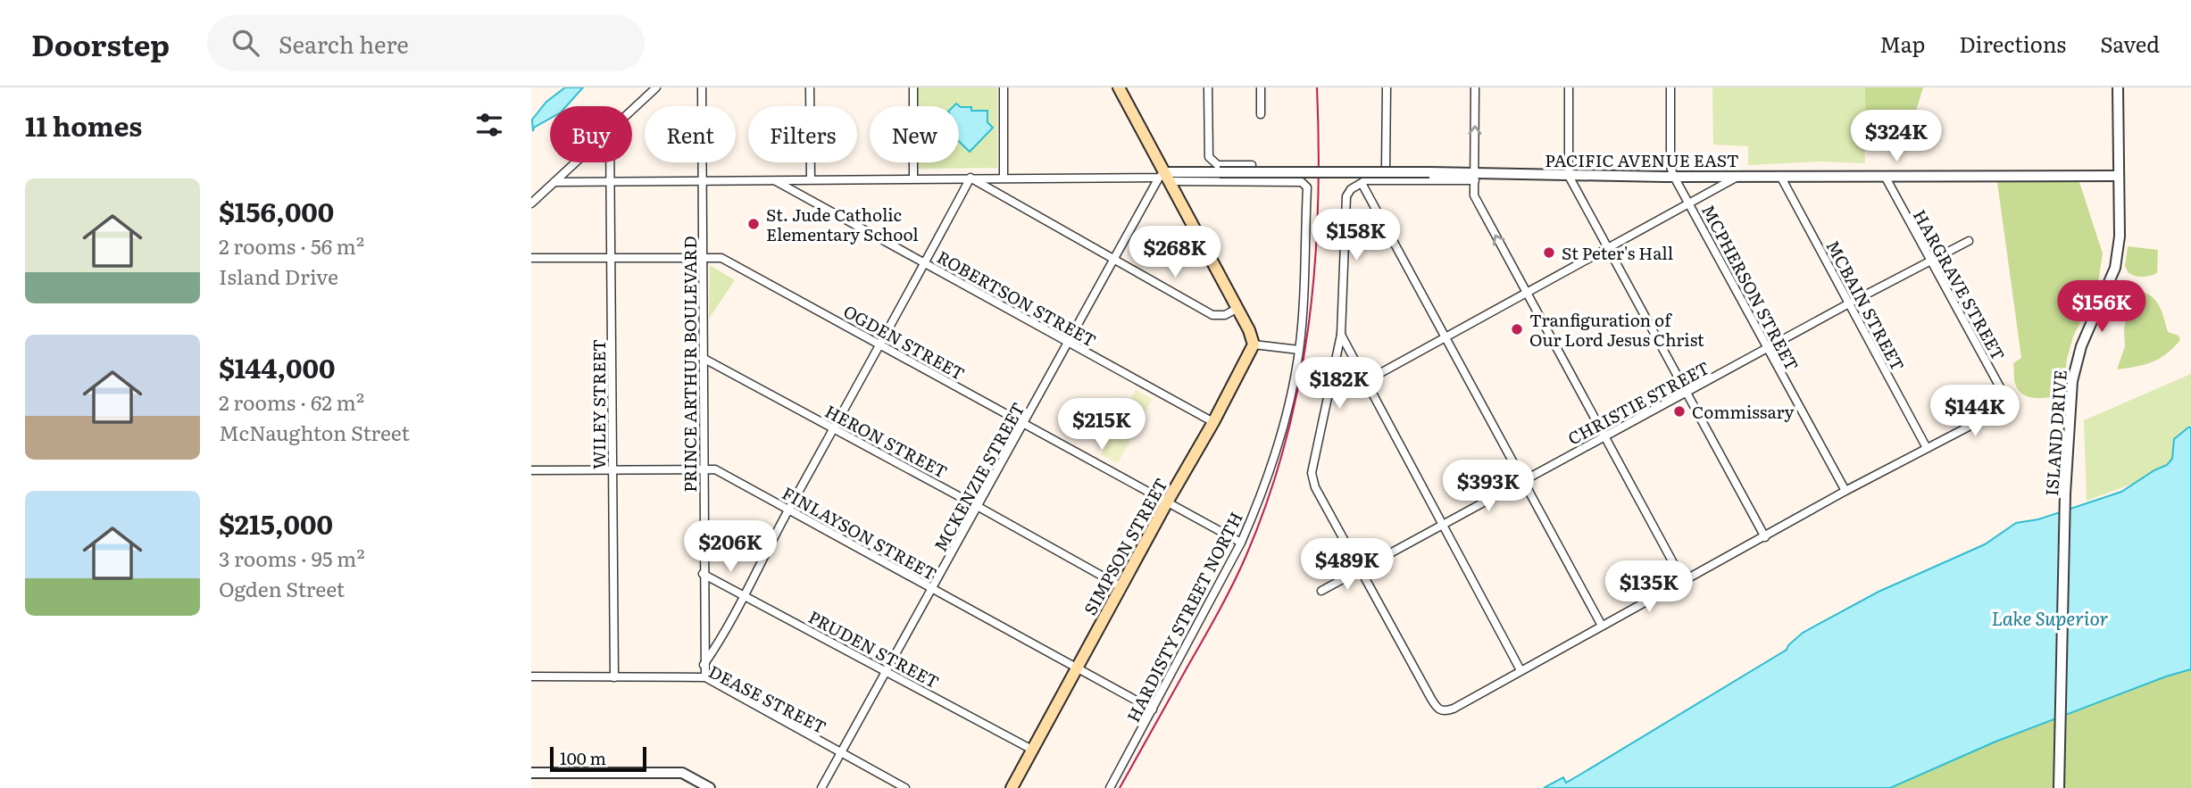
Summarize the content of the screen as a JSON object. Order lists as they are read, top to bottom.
{
  "streets": {
    "main road": ["SIMPSON STREET"],
    "street": [
      "PACIFIC AVENUE EAST",
      "HARGRAVE STREET",
      "MCPHERSON STREET",
      "ROBERTSON STREET",
      "MCBAIN STREET",
      "OGDEN STREET",
      "PRINCE ARTHUR BOULEVARD",
      "CHRISTIE STREET",
      "WILEY STREET",
      "ISLAND DRIVE",
      "HERON STREET",
      "MCKENZIE STREET",
      "FINLAYSON STREET",
      "HARDISTY STREET NORTH",
      "PRUDEN STREET",
      "DEASE STREET"
    ]
  },
  "crossings": [
    ["PACIFIC AVENUE EAST", "HARGRAVE STREET"],
    ["PACIFIC AVENUE EAST", "MCPHERSON STREET"],
    ["PACIFIC AVENUE EAST", "MCBAIN STREET"],
    ["PACIFIC AVENUE EAST", "ISLAND DRIVE"],
    ["PACIFIC AVENUE EAST", "MCKENZIE STREET"],
    ["PACIFIC AVENUE EAST", "HARDISTY STREET NORTH"],
    ["HARGRAVE STREET", "MCBAIN STREET"],
    ["HARGRAVE STREET", "CHRISTIE STREET"],
    ["MCPHERSON STREET", "CHRISTIE STREET"],
    ["ROBERTSON STREET", "MCKENZIE STREET"],
    ["ROBERTSON STREET", "SIMPSON STREET"],
    ["MCBAIN STREET", "CHRISTIE STREET"],
    ["OGDEN STREET", "PRINCE ARTHUR BOULEVARD"],
    ["OGDEN STREET", "WILEY STREET"],
    ["OGDEN STREET", "MCKENZIE STREET"],
    ["OGDEN STREET", "SIMPSON STREET"],
    ["OGDEN STREET", "HARDISTY STREET NORTH"],
    ["PRINCE ARTHUR BOULEVARD", "HERON STREET"],
    ["PRINCE ARTHUR BOULEVARD", "FINLAYSON STREET"],
    ["PRINCE ARTHUR BOULEVARD", "PRUDEN STREET"],
    ["PRINCE ARTHUR BOULEVARD", "DEASE STREET"],
    ["WILEY STREET", "FINLAYSON STREET"],
    ["WILEY STREET", "DEASE STREET"],
    ["HERON STREET", "MCKENZIE STREET"],
    ["HERON STREET", "SIMPSON STREET"],
    ["MCKENZIE STREET", "FINLAYSON STREET"],
    ["MCKENZIE STREET", "HARDISTY STREET NORTH"],
    ["MCKENZIE STREET", "PRUDEN STREET"],
    ["MCKENZIE STREET", "DEASE STREET"],
    ["FINLAYSON STREET", "SIMPSON STREET"],
    ["FINLAYSON STREET", "HARDISTY STREET NORTH"],
    ["SIMPSON STREET", "PRUDEN STREET"]
  ],
  "water": ["Lake Superior"],
  "places": [
    "St. Jude Catholic Elementary School",
    "St Peter's Hall",
    "Tranfiguration of Our Lord Jesus Christ",
    "Commissary"
  ],
  "scale_bar": "100 m",
  "page": {
    "header": "Doorstep",
    "search": "Search here",
    "nav": ["Map", "Directions", "Saved"],
    "heading": "11 homes",
    "chip": [
      "Buy",
      "Rent",
      "Filters",
      "New"
    ],
    "price": [
      "$324K",
      "$158K",
      "$268K",
      "$156K",
      "$182K",
      "$144K",
      "$215K",
      "$393K",
      "$206K",
      "$489K",
      "$135K"
    ],
    "list": [
      {
        "name": "$156,000",
        "note": "2 rooms · 56 m² · Island Drive"
      },
      {
        "name": "$144,000",
        "note": "2 rooms · 62 m² · McNaughton Street"
      },
      {
        "name": "$215,000",
        "note": "3 rooms · 95 m² · Ogden Street"
      }
    ],
    "scale": "100 m"
  }
}
